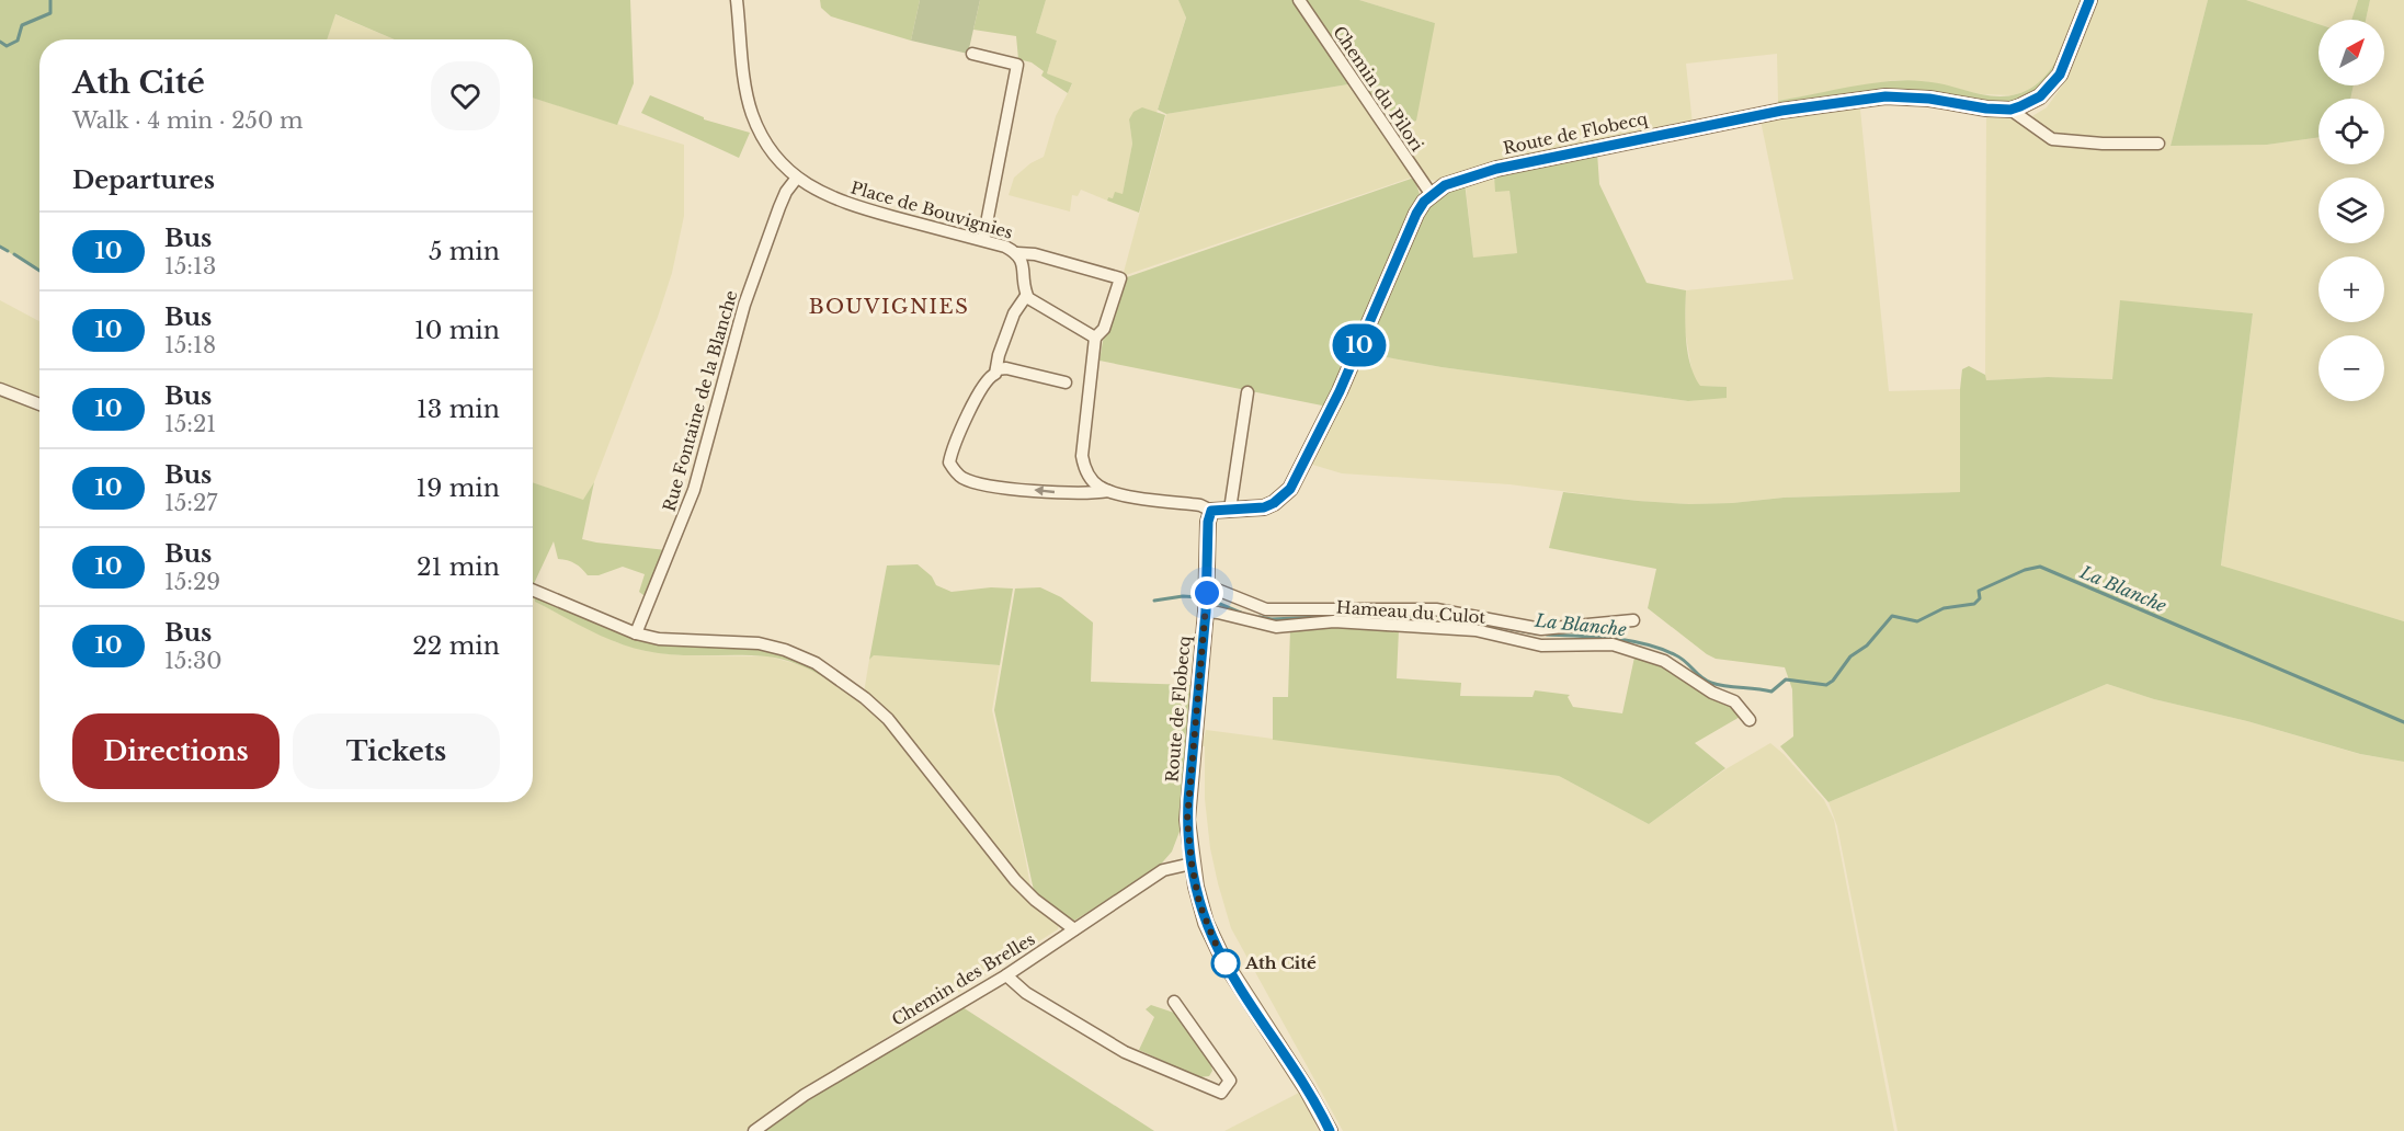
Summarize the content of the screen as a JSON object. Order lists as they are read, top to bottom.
{
  "streets": {
    "street": [
      "Chemin du Pilori",
      "Route de Flobecq",
      "Place de Bouvignies",
      "Rue Fontaine de la Blanche",
      "Hameau du Culot",
      "Chemin des Brelles"
    ]
  },
  "crossings": [
    ["Chemin du Pilori", "Route de Flobecq"],
    ["Route de Flobecq", "Hameau du Culot"],
    ["Route de Flobecq", "Chemin des Brelles"],
    ["Place de Bouvignies", "Rue Fontaine de la Blanche"]
  ],
  "districts": ["BOUVIGNIES"],
  "water": ["La Blanche"],
  "places": ["Ath Cité"],
  "lines": ["bus line 10"],
  "north": "top right",
  "page": {
    "on_map": "10",
    "map_buttons": ["+", "−"],
    "heading": [
      ["Ath Cité", "Walk · 4 min · 250 m"],
      "Departures"
    ],
    "list": [
      {
        "mark": "10",
        "name": "Bus",
        "note": "15:13",
        "value": "5 min"
      },
      {
        "mark": "10",
        "name": "Bus",
        "note": "15:18",
        "value": "10 min"
      },
      {
        "mark": "10",
        "name": "Bus",
        "note": "15:21",
        "value": "13 min"
      },
      {
        "mark": "10",
        "name": "Bus",
        "note": "15:27",
        "value": "19 min"
      },
      {
        "mark": "10",
        "name": "Bus",
        "note": "15:29",
        "value": "21 min"
      },
      {
        "mark": "10",
        "name": "Bus",
        "note": "15:30",
        "value": "22 min"
      }
    ],
    "buttons": ["Directions", "Tickets"]
  }
}
